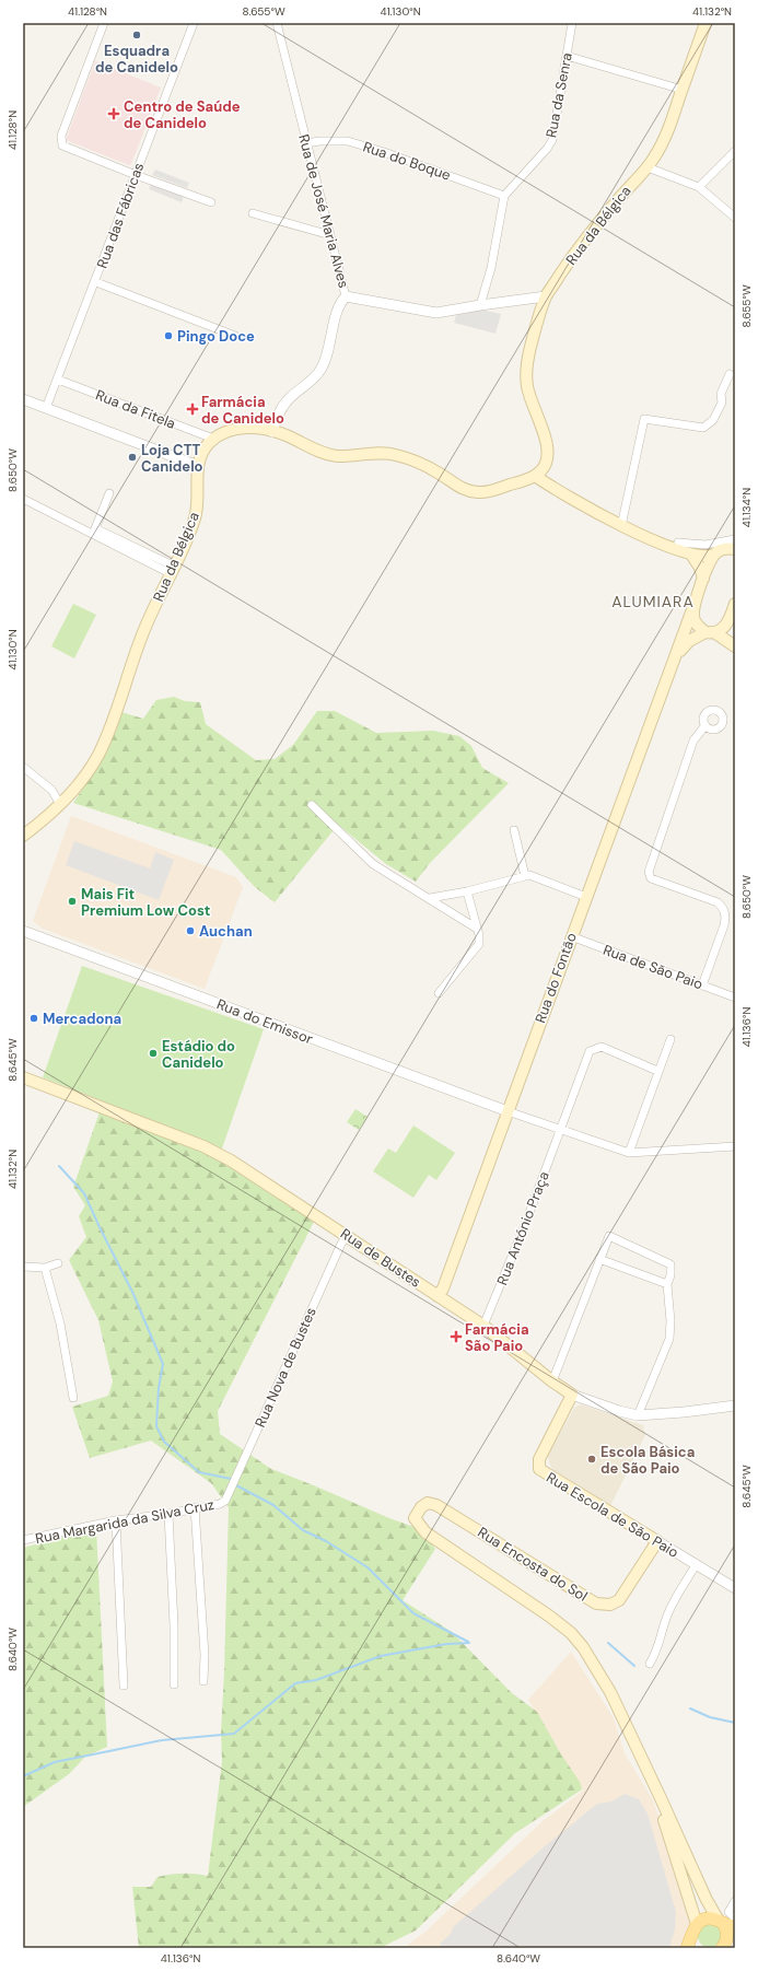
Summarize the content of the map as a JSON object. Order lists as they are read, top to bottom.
{
  "streets": {
    "main road": [
      "Rua da Bélgica",
      "Rua do Fontão",
      "Rua de Bustes",
      "Rua Escola de São Paio",
      "Rua Encosta do Sol"
    ],
    "street": [
      "Rua da Senra",
      "Rua do Boque",
      "Rua de José Maria Alves",
      "Rua das Fábricas",
      "Rua da Fitela",
      "Rua de São Paio",
      "Rua do Emissor",
      "Rua António Praça",
      "Rua Nova de Bustes",
      "Rua Margarida da Silva Cruz"
    ]
  },
  "crossings": [
    ["Rua da Senra", "Rua do Boque"],
    ["Rua do Boque", "Rua de José Maria Alves"],
    ["Rua de José Maria Alves", "Rua da Bélgica"],
    ["Rua das Fábricas", "Rua da Fitela"],
    ["Rua da Bélgica", "Rua da Fitela"],
    ["Rua de São Paio", "Rua do Fontão"],
    ["Rua do Fontão", "Rua do Emissor"],
    ["Rua do Fontão", "Rua de Bustes"],
    ["Rua António Praça", "Rua de Bustes"],
    ["Rua de Bustes", "Rua Nova de Bustes"],
    ["Rua de Bustes", "Rua Escola de São Paio"],
    ["Rua Nova de Bustes", "Rua Margarida da Silva Cruz"],
    ["Rua Escola de São Paio", "Rua Encosta do Sol"]
  ],
  "districts": ["ALUMIARA"],
  "places": {
    "other": [
      "Esquadra de Canidelo",
      "Pingo Doce",
      "Loja CTT Canidelo",
      "Mais Fit Premium Low Cost",
      "Auchan",
      "Mercadona",
      "Estádio do Canidelo",
      "Escola Básica de São Paio"
    ],
    "health": ["Centro de Saúde de Canidelo", "Farmácia de Canidelo", "Farmácia São Paio"]
  },
  "coordinates": [
    "41.128°N",
    "8.655°W",
    "41.130°N",
    "41.132°N",
    "8.650°W",
    "41.134°N",
    "41.136°N",
    "8.645°W",
    "8.640°W"
  ]
}
